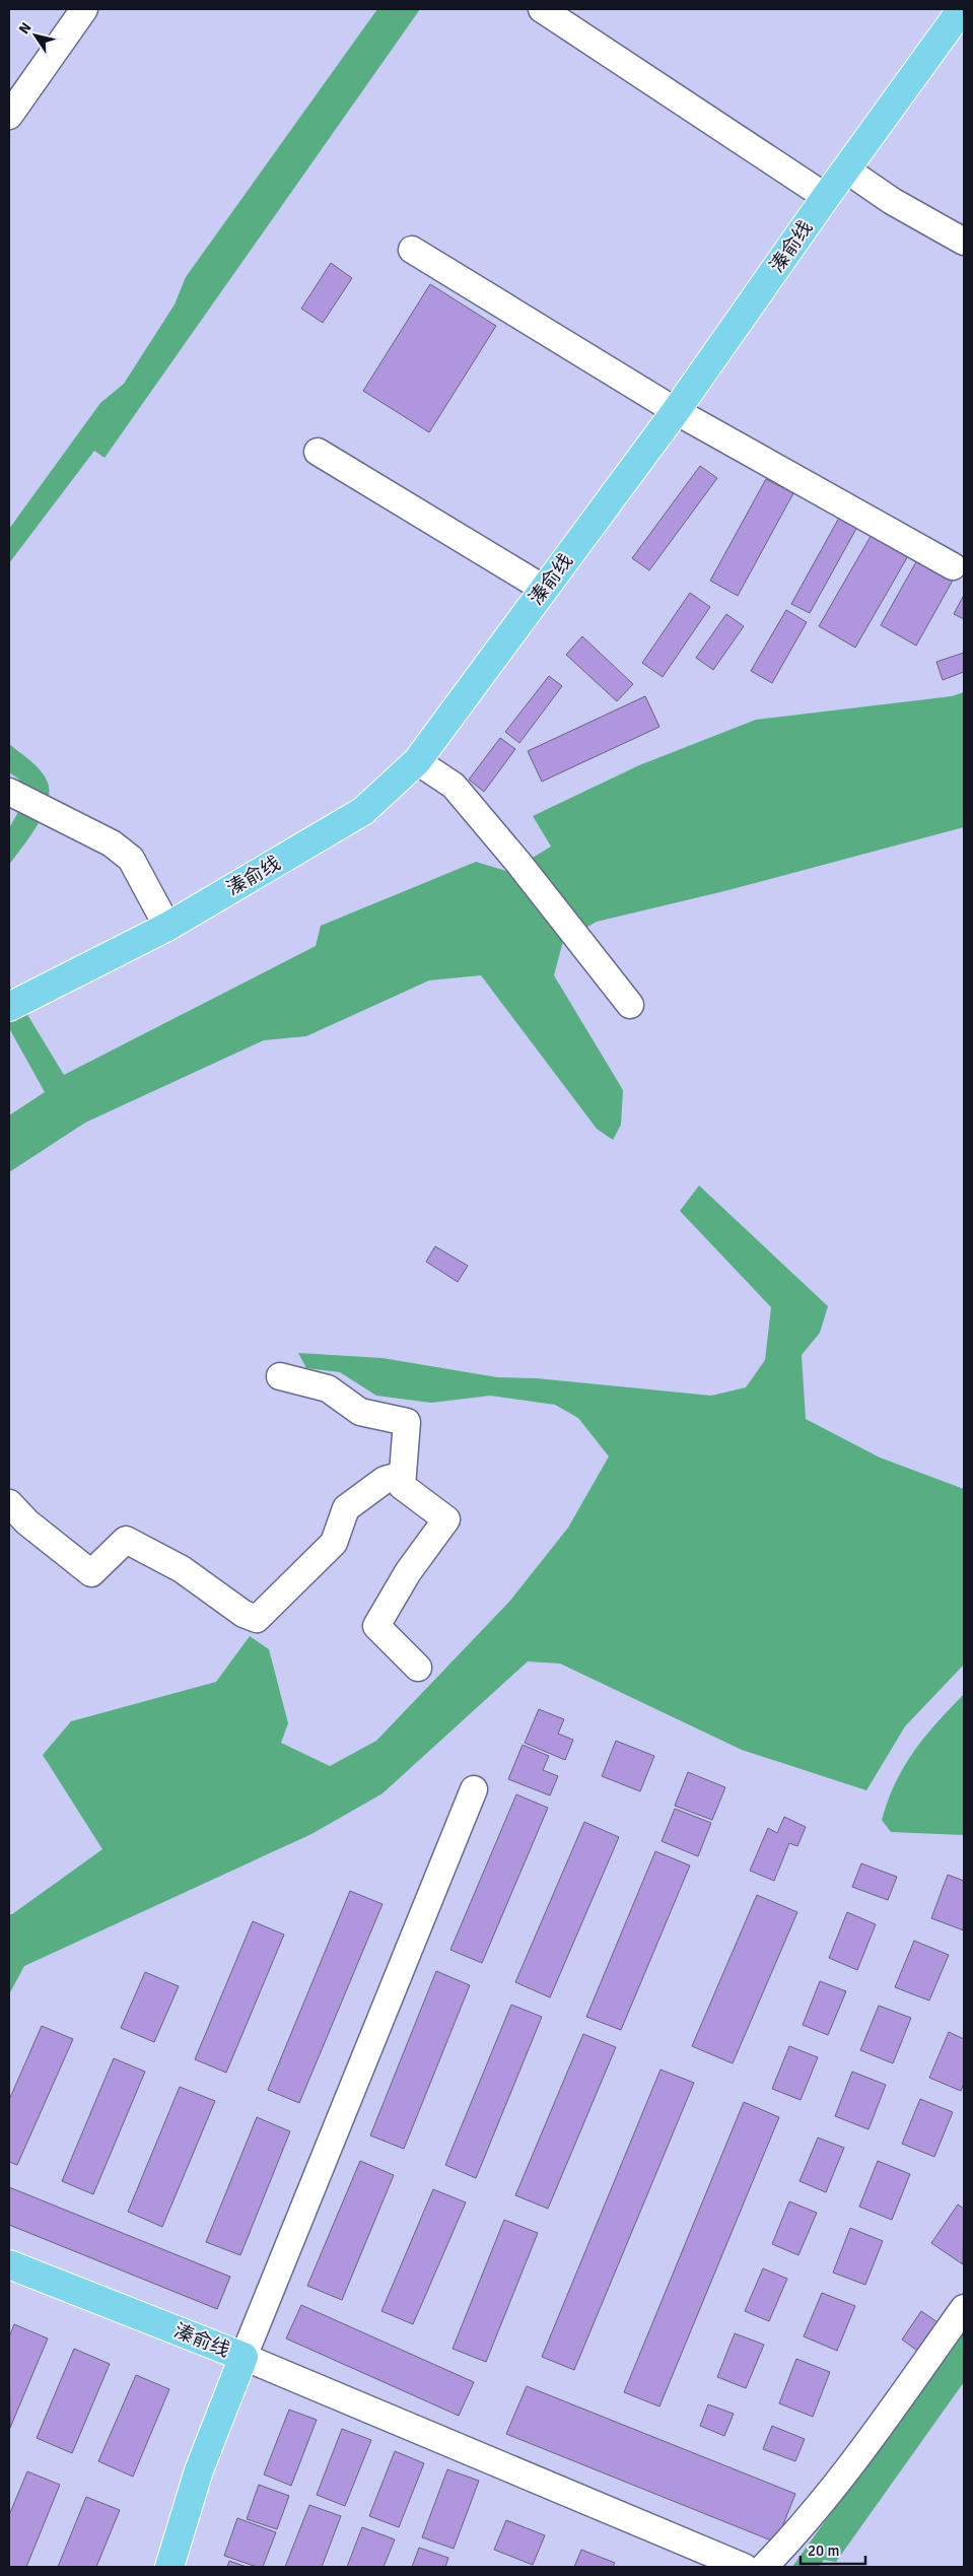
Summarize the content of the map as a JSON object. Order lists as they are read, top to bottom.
{
  "streets": {
    "main road": ["溱俞线"]
  },
  "scale_bar": "20 m",
  "north": "top left"
}
